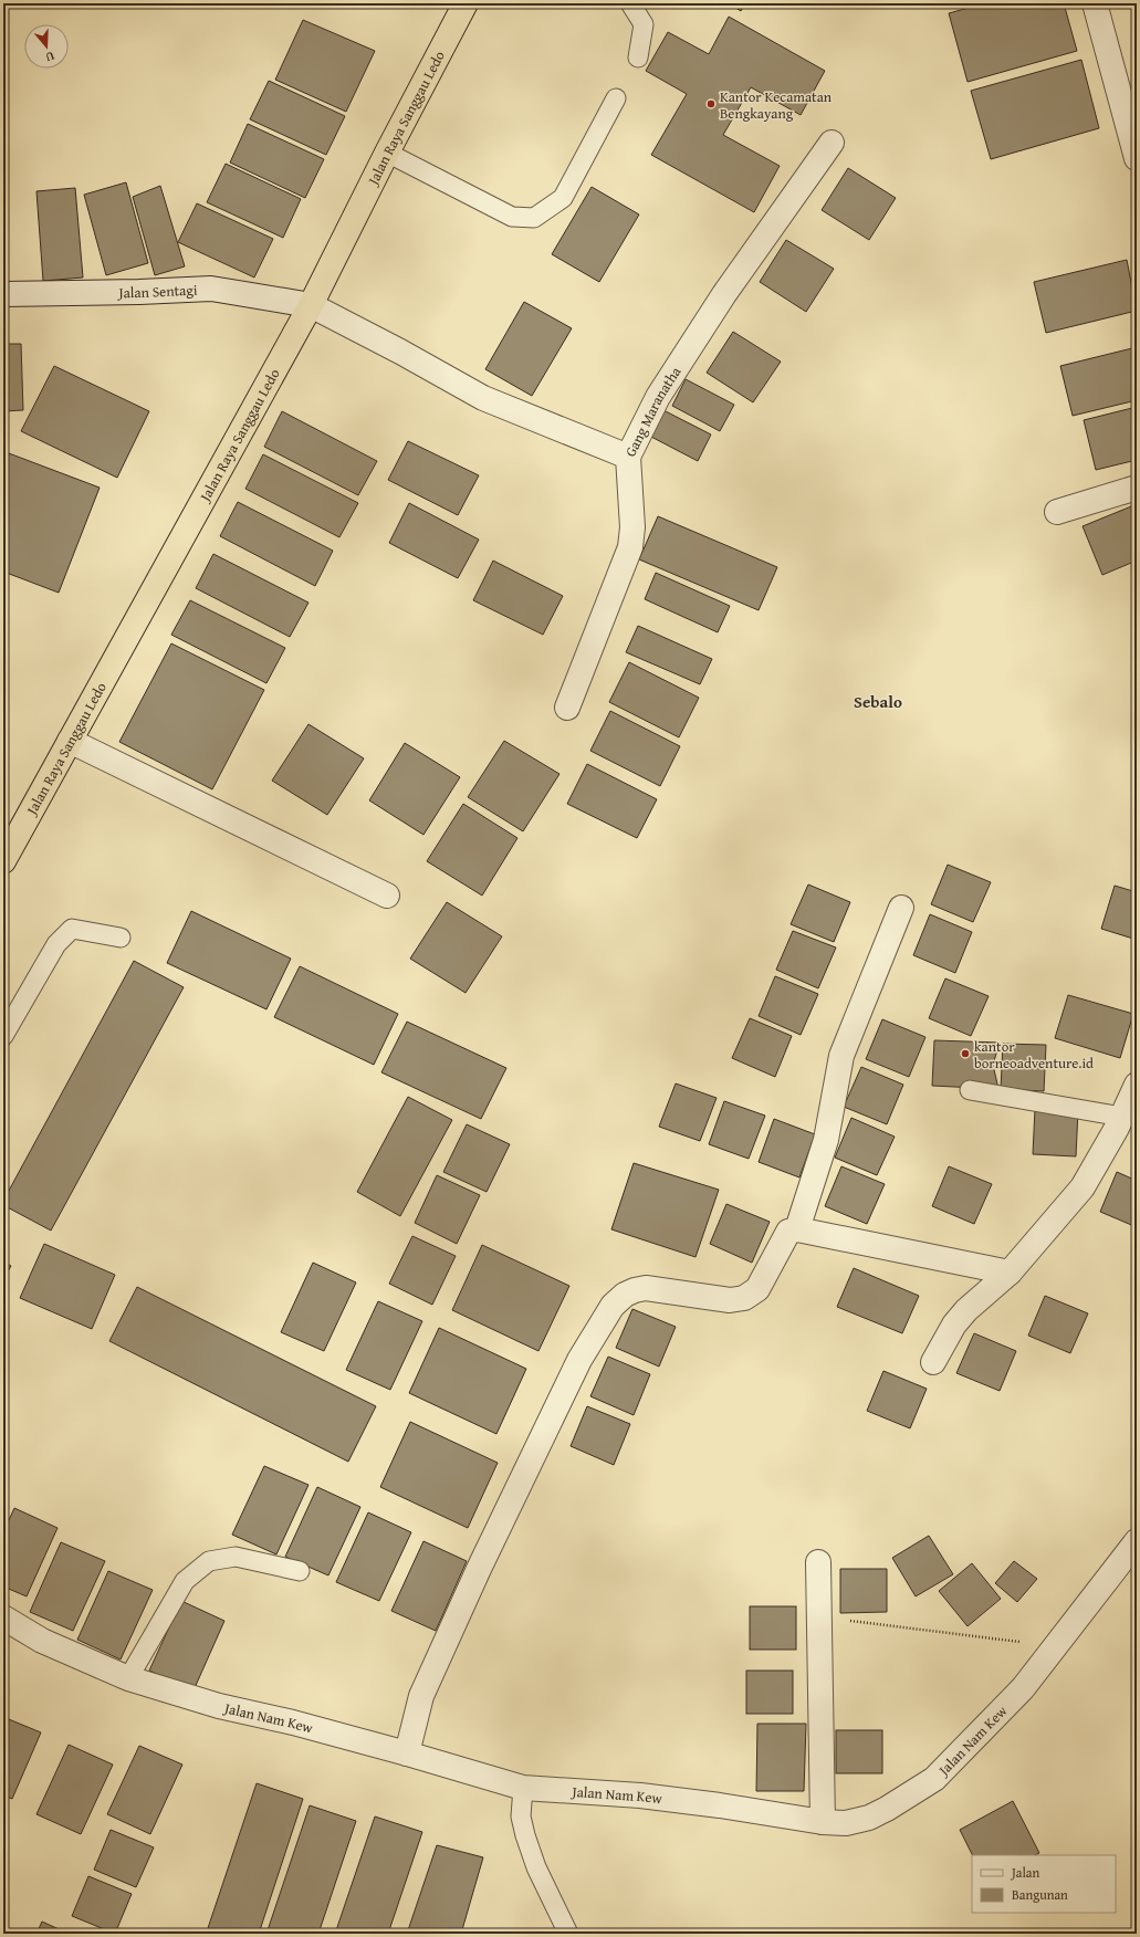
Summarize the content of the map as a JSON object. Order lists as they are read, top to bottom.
{
  "streets": {
    "highway": ["Jalan Raya Sanggau Ledo"],
    "street": ["Jalan Sentagi", "Gang Maranatha", "Jalan Nam Kew"]
  },
  "crossings": [
    ["Jalan Raya Sanggau Ledo", "Jalan Sentagi"],
    ["Jalan Raya Sanggau Ledo", "Gang Maranatha"],
    ["Jalan Sentagi", "Gang Maranatha"]
  ],
  "districts": ["Sebalo"],
  "places": ["Kantor Kecamatan Bengkayang", "kantor borneoadventure.id"],
  "legend": ["Jalan", "Bangunan"],
  "north": "bottom"
}
